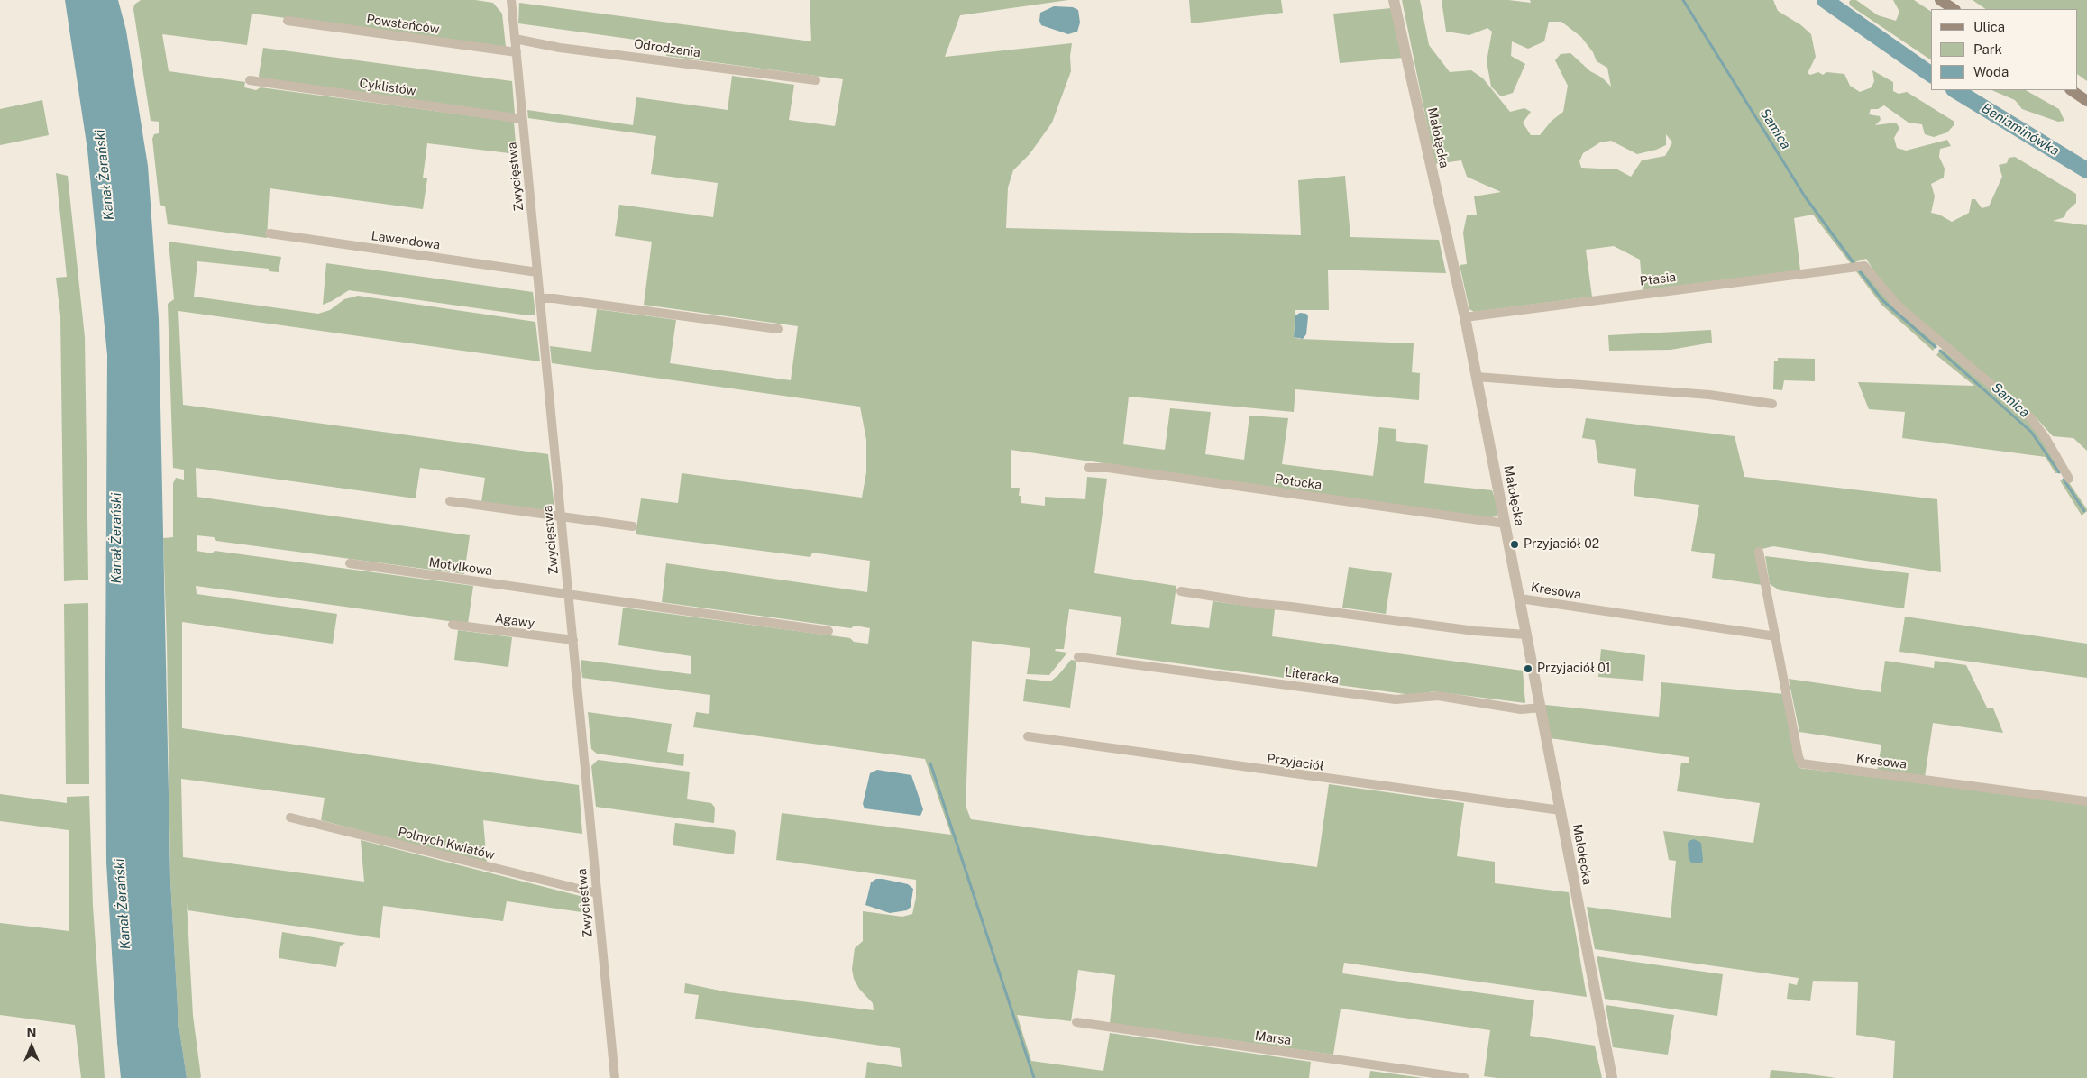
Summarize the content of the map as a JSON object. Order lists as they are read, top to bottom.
{
  "streets": {
    "street": [
      "Powstańców",
      "Odrodzenia",
      "Cyklistów",
      "Małołęcka",
      "Zwycięstwa",
      "Lawendowa",
      "Ptasia",
      "Potocka",
      "Motylkowa",
      "Kresowa",
      "Agawy",
      "Literacka",
      "Przyjaciół",
      "Polnych Kwiatów",
      "Marsa"
    ]
  },
  "crossings": [
    ["Powstańców", "Zwycięstwa"],
    ["Odrodzenia", "Zwycięstwa"],
    ["Cyklistów", "Zwycięstwa"],
    ["Małołęcka", "Ptasia"],
    ["Małołęcka", "Potocka"],
    ["Małołęcka", "Kresowa"],
    ["Małołęcka", "Literacka"],
    ["Małołęcka", "Przyjaciół"],
    ["Zwycięstwa", "Lawendowa"],
    ["Zwycięstwa", "Motylkowa"],
    ["Zwycięstwa", "Agawy"],
    ["Zwycięstwa", "Polnych Kwiatów"]
  ],
  "water": ["Samica", "Beniaminówka", "Kanał Żerański"],
  "places": ["Przyjaciół 02", "Przyjaciół 01"],
  "legend": ["Ulica", "Park", "Woda"],
  "north": "top"
}
